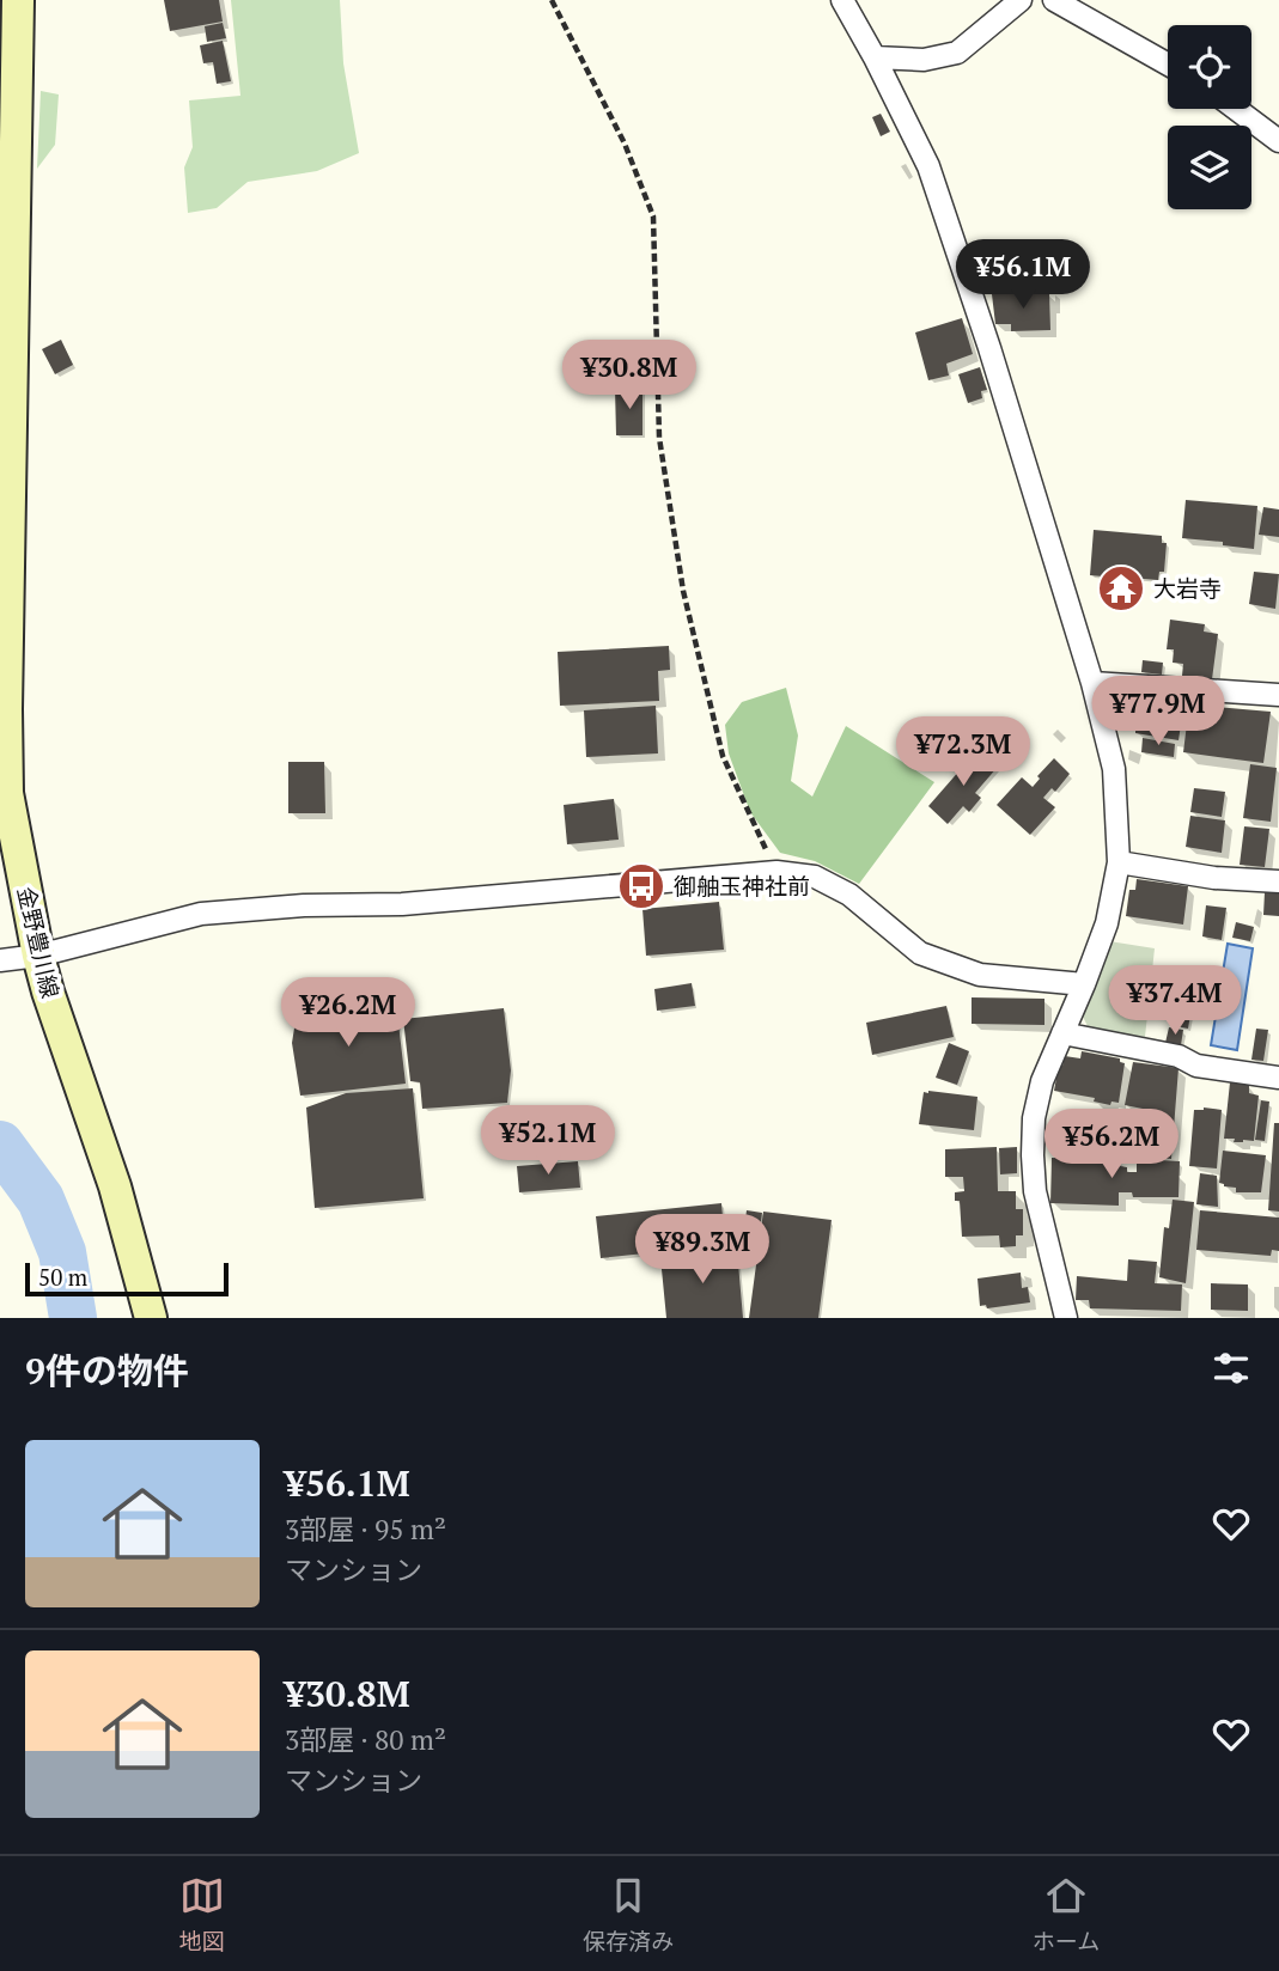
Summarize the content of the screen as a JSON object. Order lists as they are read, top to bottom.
{
  "streets": {
    "main road": ["金野豊川線"]
  },
  "places": {
    "temple": ["大岩寺"],
    "bus stop": ["御舳玉神社前"]
  },
  "scale_bar": "50 m",
  "page": {
    "price": [
      "¥56.1M",
      "¥30.8M",
      "¥77.9M",
      "¥72.3M",
      "¥37.4M",
      "¥26.2M",
      "¥52.1M",
      "¥56.2M",
      "¥89.3M"
    ],
    "scale": "50 m",
    "heading": "9件の物件",
    "list": [
      {
        "name": "¥56.1M",
        "note": "3部屋 · 95 m² · マンション"
      },
      {
        "name": "¥30.8M",
        "note": "3部屋 · 80 m² · マンション"
      }
    ],
    "tabs": ["地図", "保存済み", "ホーム"]
  }
}
